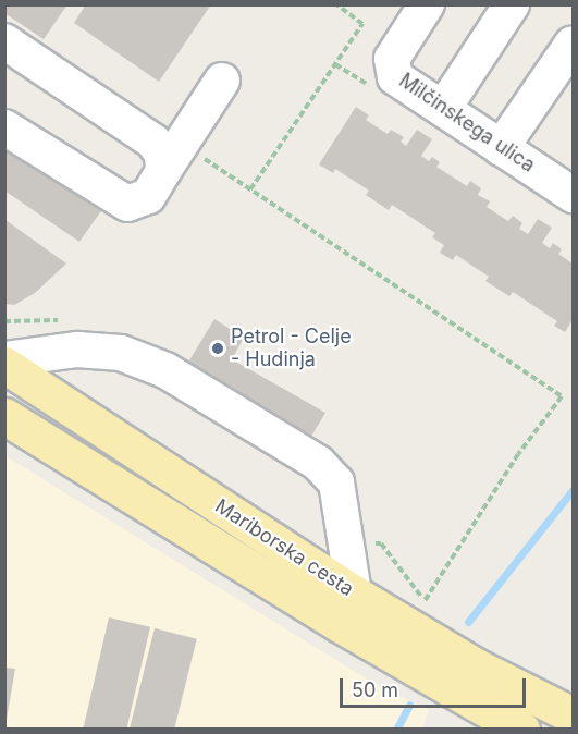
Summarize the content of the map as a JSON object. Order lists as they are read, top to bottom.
{
  "streets": {
    "main road": ["Mariborska cesta"],
    "lane": ["Milčinskega ulica"]
  },
  "places": ["Petrol - Celje - Hudinja"],
  "scale_bar": "50 m"
}
